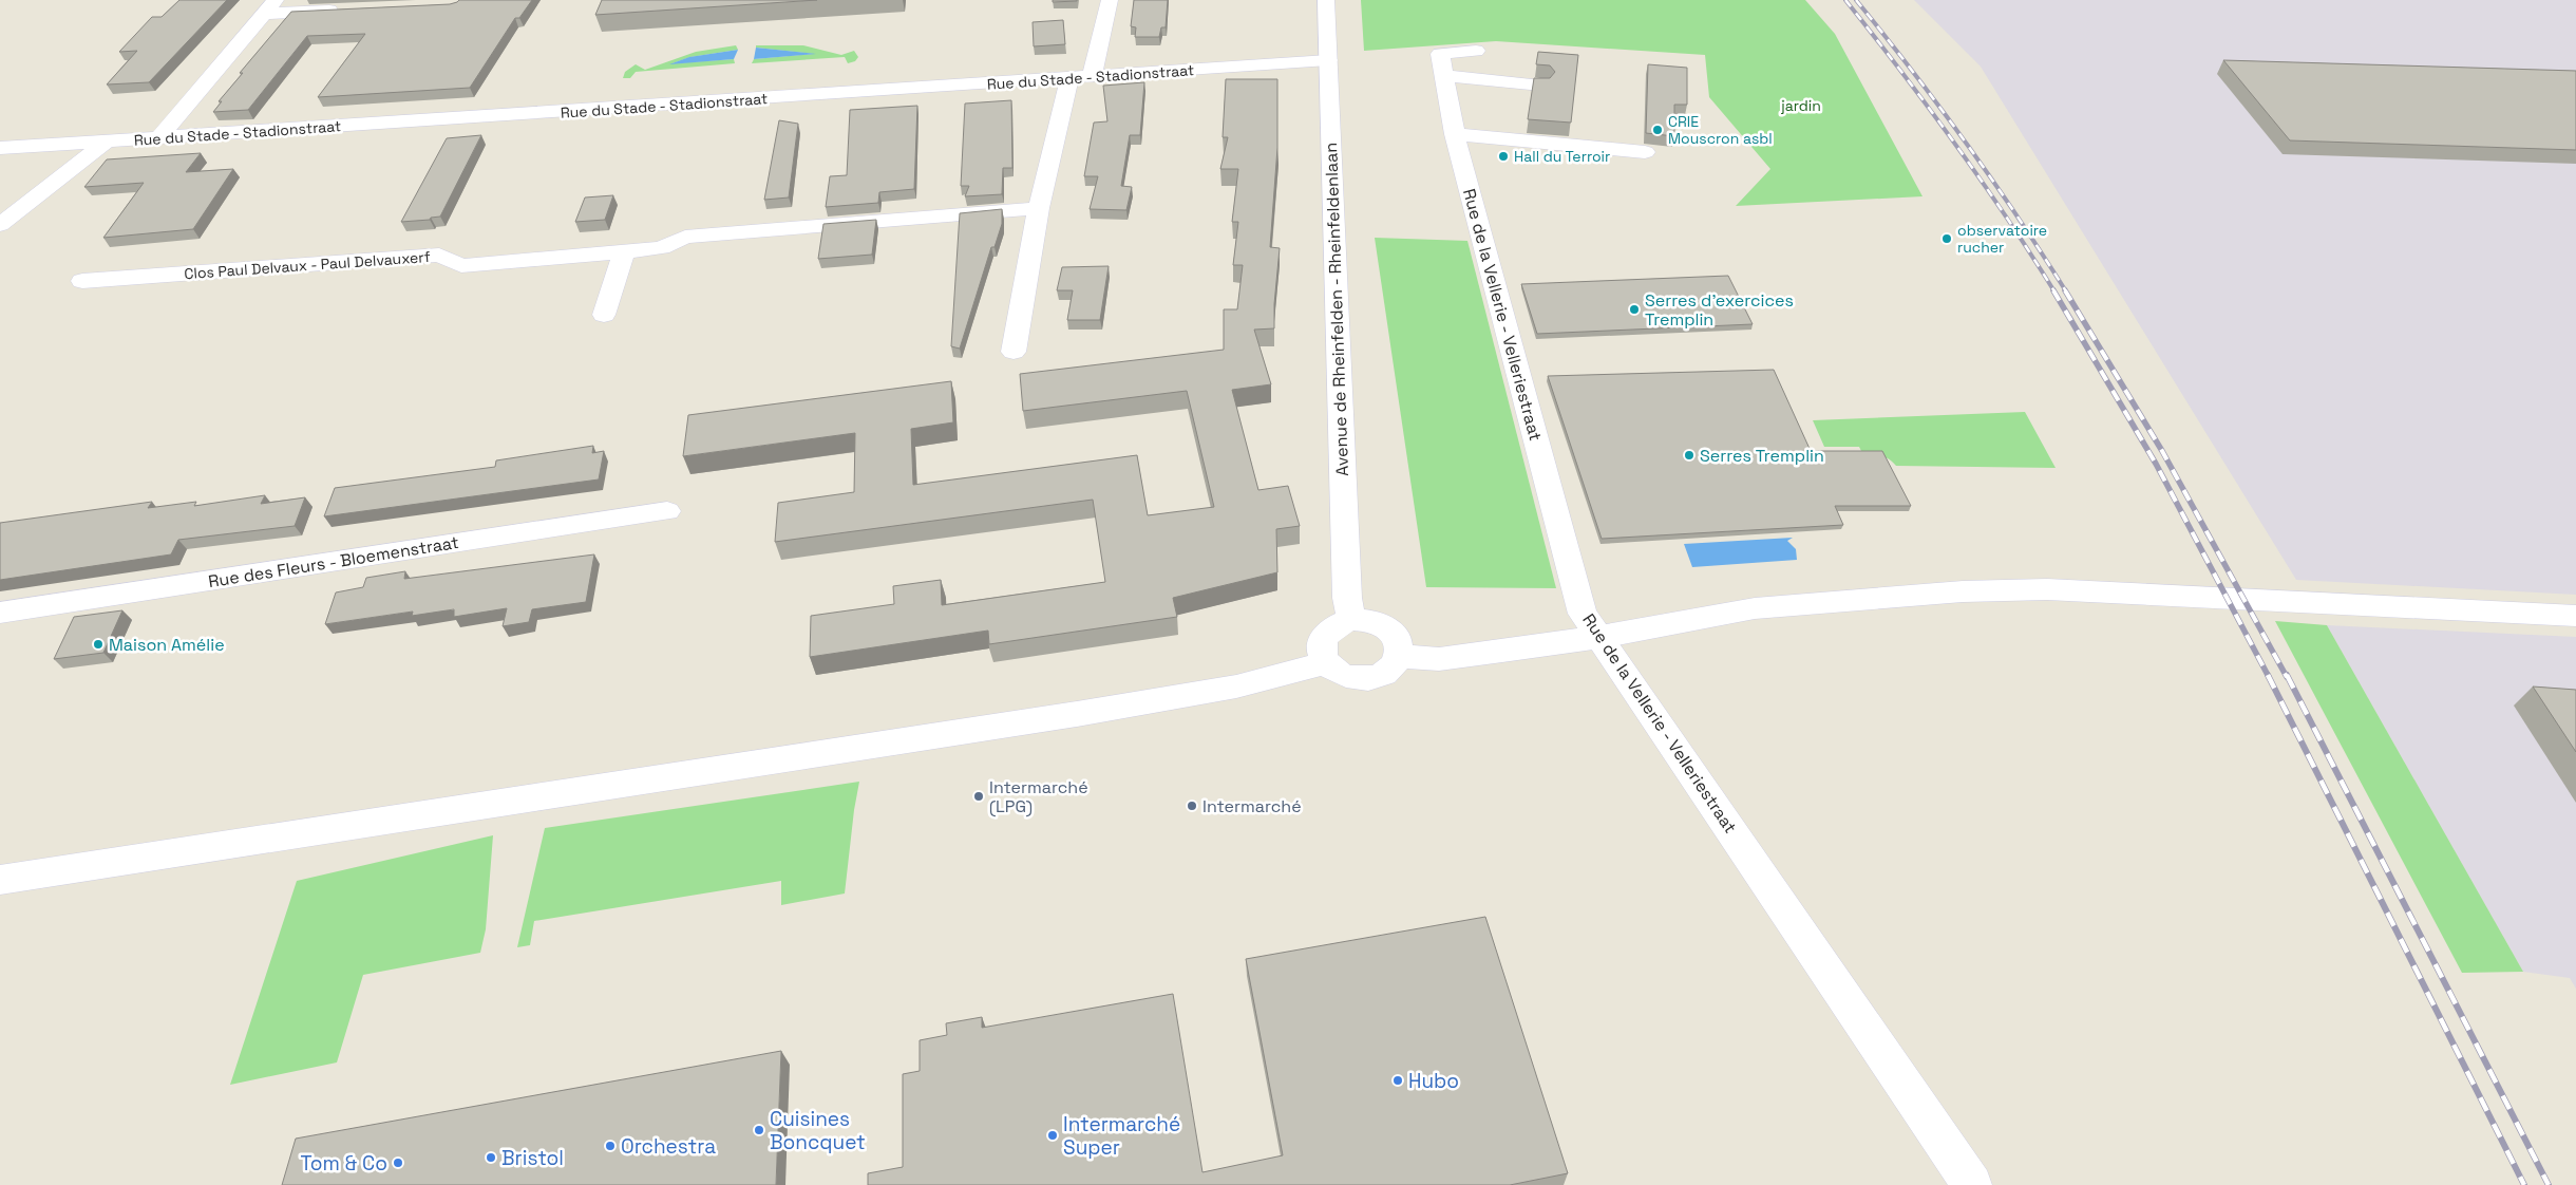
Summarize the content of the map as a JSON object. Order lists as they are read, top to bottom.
{
  "streets": {
    "street": [
      "Rue du Stade - Stadionstraat",
      "Clos Paul Delvaux - Paul Delvauxerf",
      "Avenue de Rheinfelden - Rheinfeldenlaan",
      "Rue de la Vellerie - Velleriestraat",
      "Rue des Fleurs - Bloemenstraat"
    ]
  },
  "crossings": [
    ["Rue du Stade - Stadionstraat", "Avenue de Rheinfelden - Rheinfeldenlaan"]
  ],
  "parks": ["jardin"],
  "places": [
    "CRIE Mouscron asbl",
    "Hall du Terroir",
    "observatoire rucher",
    "Serres d'exercices Tremplin",
    "Serres Tremplin",
    "Maison Amélie",
    "Intermarché (LPG)",
    "Intermarché",
    "Hubo",
    "Cuisines Boncquet",
    "Intermarché Super",
    "Orchestra",
    "Bristol",
    "Tom & Co"
  ]
}
